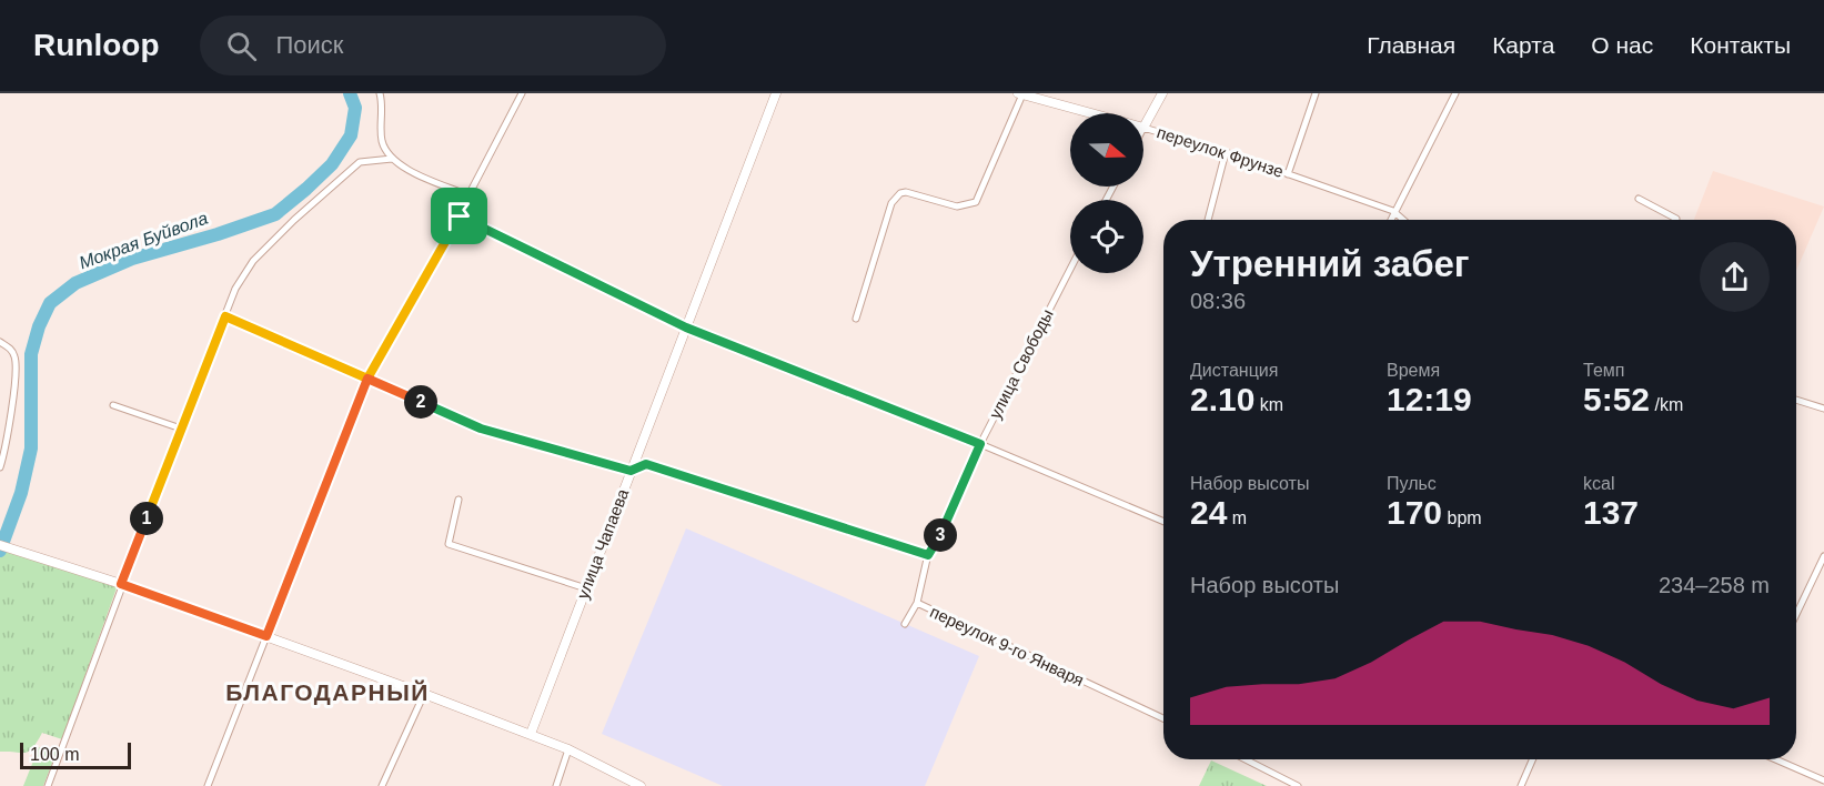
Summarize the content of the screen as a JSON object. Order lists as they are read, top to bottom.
{
  "streets": {
    "main road": ["переулок Фрунзе", "улица Чапаева"],
    "street": ["улица Свободы", "переулок 9-го Января"]
  },
  "crossings": [
    ["улица Свободы", "переулок 9-го Января"]
  ],
  "districts": ["БЛАГОДАРНЫЙ"],
  "water": ["Мокрая Буйвола"],
  "scale_bar": "100 m",
  "north": "right",
  "page": {
    "header": "Runloop",
    "search": "Поиск",
    "nav": [
      "Главная",
      "Карта",
      "О нас",
      "Контакты"
    ],
    "heading": ["Утренний забег", "08:36"],
    "stats": [
      ["Дистанция", "2.10 km"],
      ["Время", "12:19"],
      ["Темп", "5:52 /km"],
      ["Набор высоты", "24 m"],
      ["Пульс", "170 bpm"],
      ["kcal", "137"]
    ],
    "pins": ["2", "1", "3"],
    "chart": ["Набор высоты", "234–258 m"],
    "scale": "100 m"
  }
}
